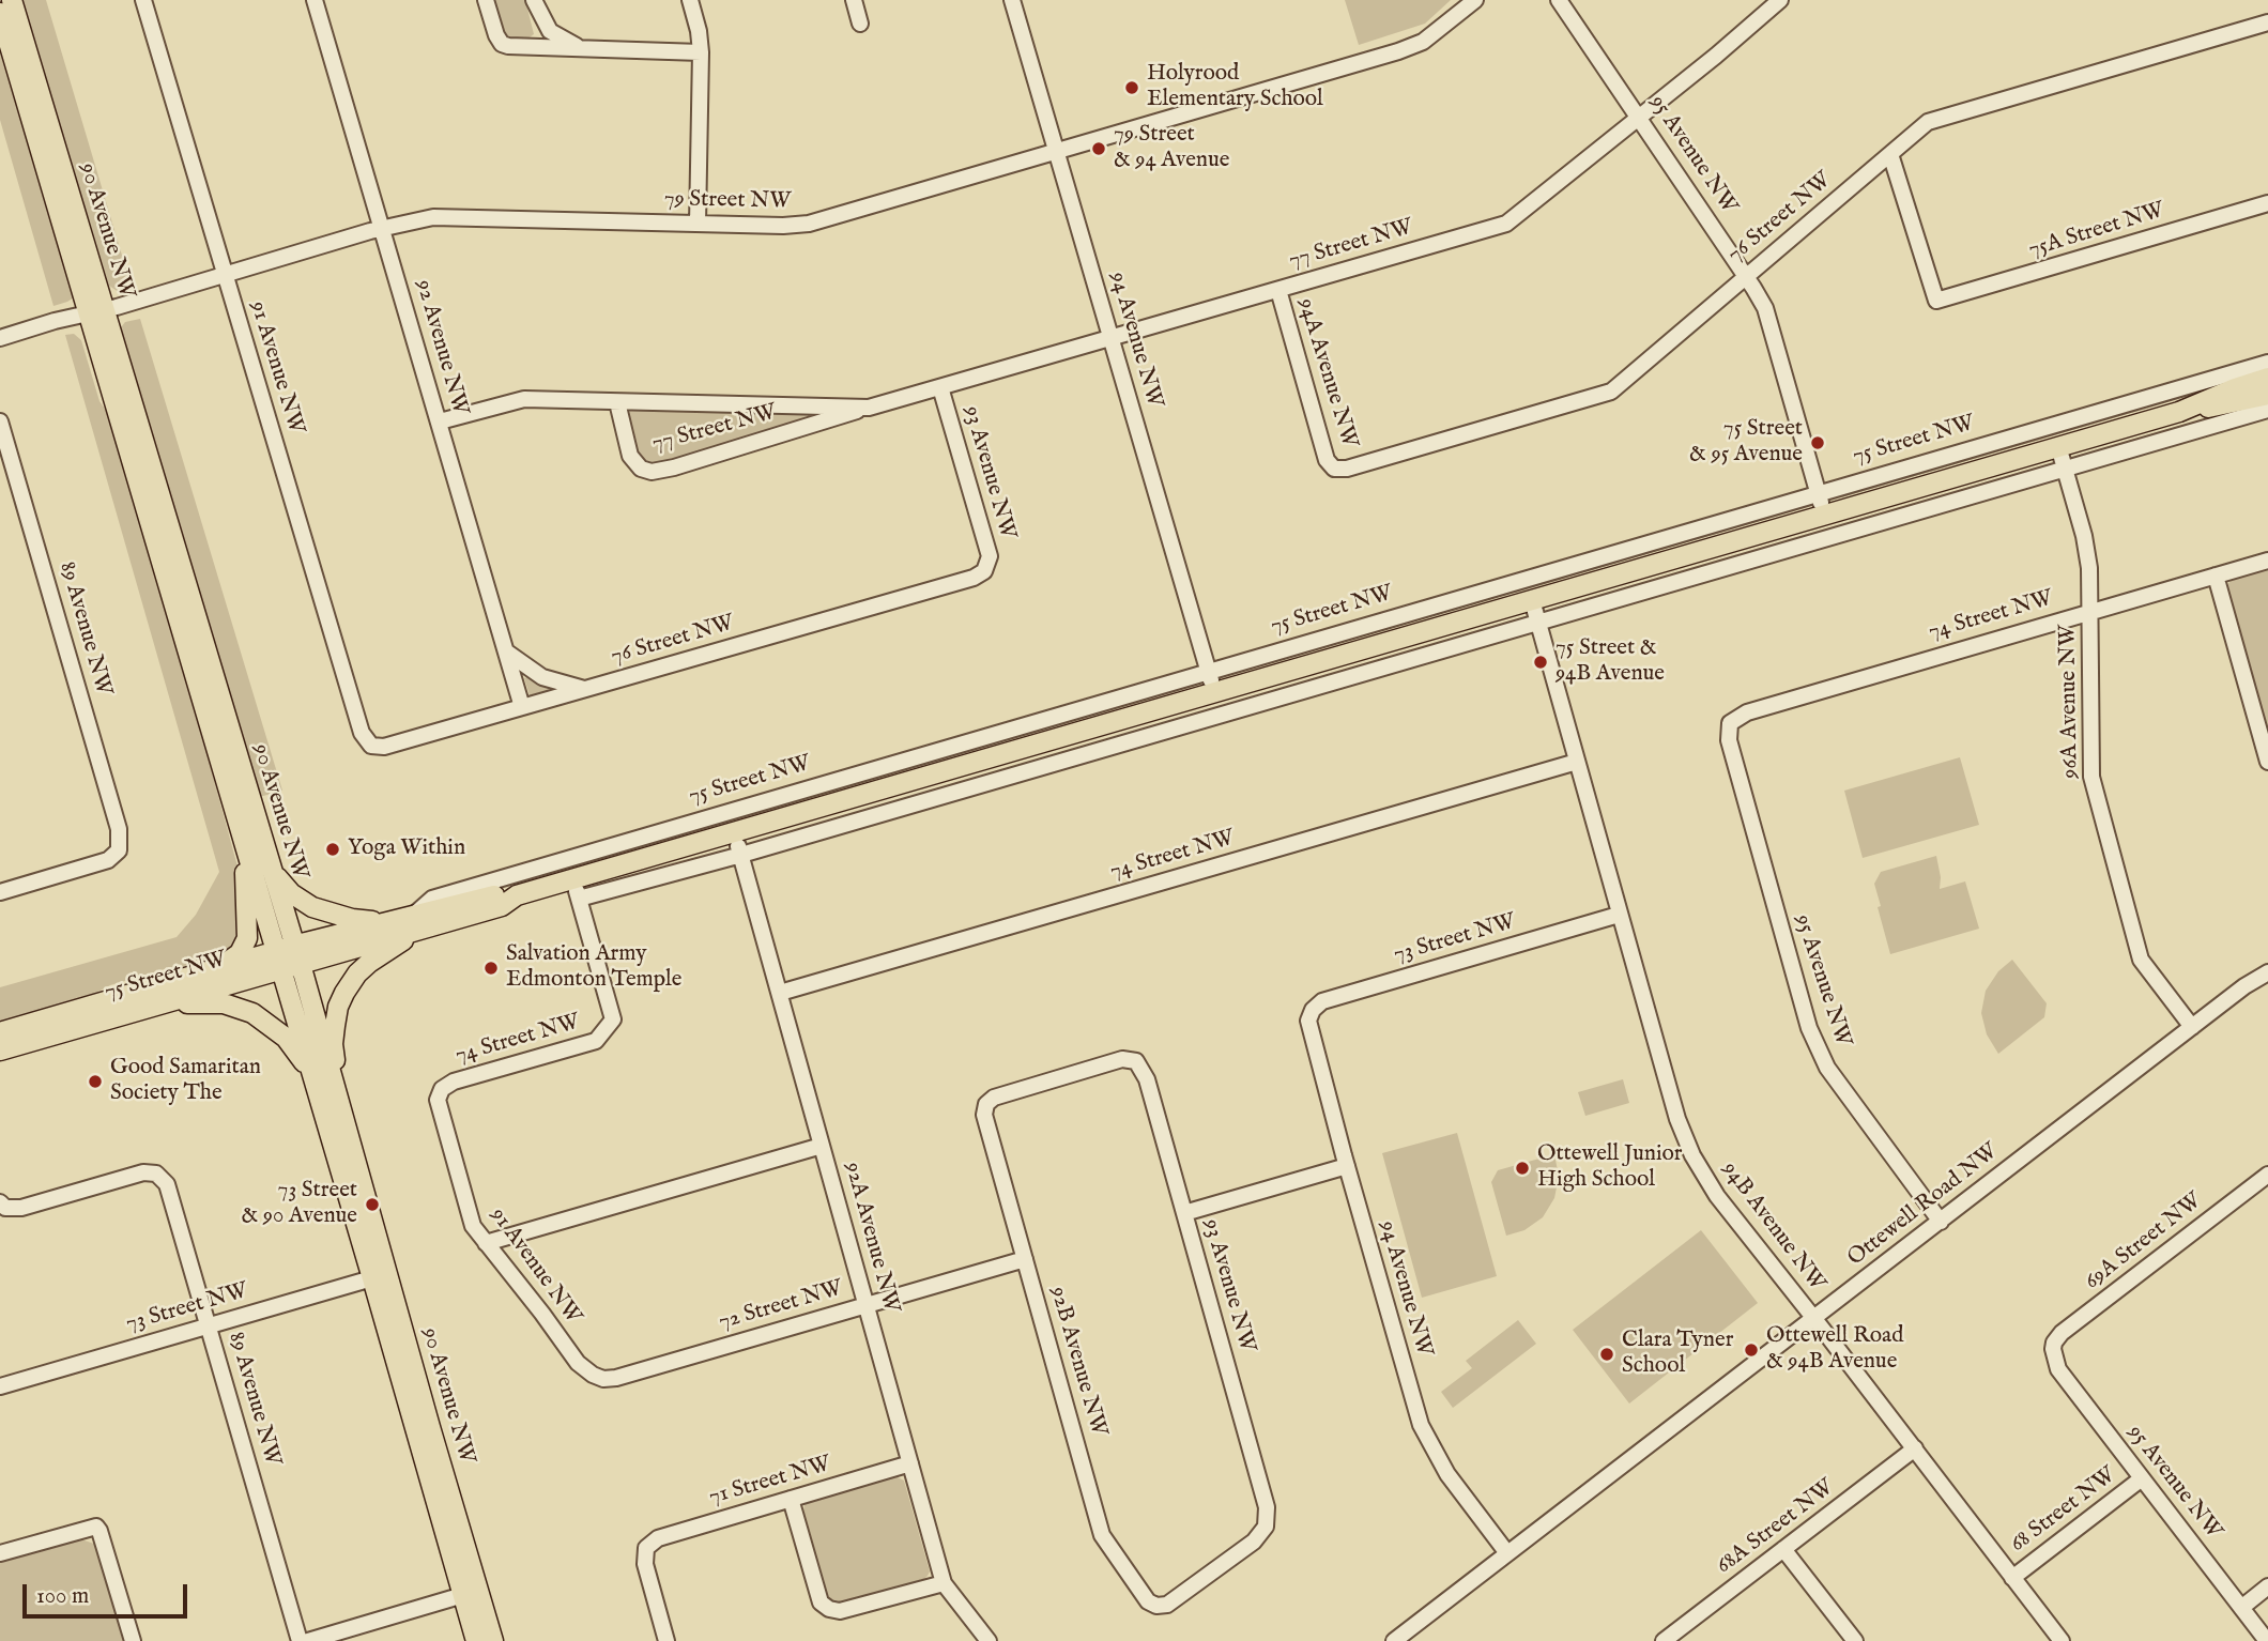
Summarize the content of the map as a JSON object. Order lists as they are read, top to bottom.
{
  "streets": {
    "main road": ["90 Avenue NW", "75 Street NW"],
    "street": [
      "95 Avenue NW",
      "79 Street NW",
      "76 Street NW",
      "75A Street NW",
      "77 Street NW",
      "94 Avenue NW",
      "92 Avenue NW",
      "91 Avenue NW",
      "94A Avenue NW",
      "93 Avenue NW",
      "74 Street NW",
      "89 Avenue NW",
      "96A Avenue NW",
      "73 Street NW",
      "Ottewell Road NW",
      "94B Avenue NW",
      "92A Avenue NW",
      "69A Street NW",
      "72 Street NW",
      "92B Avenue NW",
      "71 Street NW",
      "68 Street NW",
      "68A Street NW"
    ]
  },
  "crossings": [
    ["95 Avenue NW", "76 Street NW"],
    ["95 Avenue NW", "77 Street NW"],
    ["95 Avenue NW", "75 Street NW"],
    ["95 Avenue NW", "74 Street NW"],
    ["95 Avenue NW", "Ottewell Road NW"],
    ["95 Avenue NW", "69A Street NW"],
    ["95 Avenue NW", "68 Street NW"],
    ["79 Street NW", "90 Avenue NW"],
    ["79 Street NW", "94 Avenue NW"],
    ["79 Street NW", "92 Avenue NW"],
    ["79 Street NW", "91 Avenue NW"],
    ["76 Street NW", "75A Street NW"],
    ["76 Street NW", "92 Avenue NW"],
    ["76 Street NW", "91 Avenue NW"],
    ["76 Street NW", "94A Avenue NW"],
    ["76 Street NW", "93 Avenue NW"],
    ["90 Avenue NW", "75 Street NW"],
    ["90 Avenue NW", "73 Street NW"],
    ["77 Street NW", "94 Avenue NW"],
    ["77 Street NW", "92 Avenue NW"],
    ["77 Street NW", "94A Avenue NW"],
    ["77 Street NW", "93 Avenue NW"],
    ["94 Avenue NW", "75 Street NW"],
    ["94 Avenue NW", "73 Street NW"],
    ["94 Avenue NW", "Ottewell Road NW"],
    ["91 Avenue NW", "74 Street NW"],
    ["91 Avenue NW", "72 Street NW"],
    ["75 Street NW", "96A Avenue NW"],
    ["75 Street NW", "94B Avenue NW"],
    ["75 Street NW", "92A Avenue NW"],
    ["93 Avenue NW", "92B Avenue NW"],
    ["74 Street NW", "96A Avenue NW"],
    ["74 Street NW", "94B Avenue NW"],
    ["74 Street NW", "92A Avenue NW"],
    ["89 Avenue NW", "73 Street NW"],
    ["96A Avenue NW", "Ottewell Road NW"],
    ["73 Street NW", "94B Avenue NW"],
    ["Ottewell Road NW", "94B Avenue NW"],
    ["94B Avenue NW", "68 Street NW"],
    ["94B Avenue NW", "68A Street NW"],
    ["92A Avenue NW", "72 Street NW"],
    ["92A Avenue NW", "71 Street NW"],
    ["72 Street NW", "92B Avenue NW"]
  ],
  "places": [
    "Holyrood Elementary School",
    "79 Street & 94 Avenue",
    "75 Street & 95 Avenue",
    "75 Street & 94B Avenue",
    "Yoga Within",
    "Salvation Army Edmonton Temple",
    "Good Samaritan Society The",
    "Ottewell Junior High School",
    "73 Street & 90 Avenue",
    "Ottewell Road & 94B Avenue",
    "Clara Tyner School"
  ],
  "scale_bar": "100 m"
}
